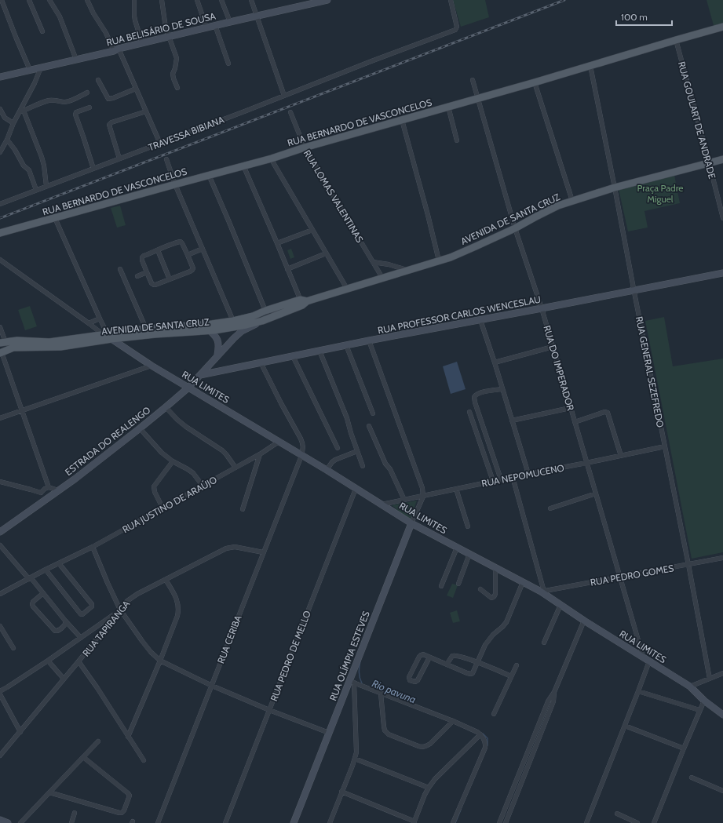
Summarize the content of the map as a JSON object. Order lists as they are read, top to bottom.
{
  "streets": {
    "main road": ["RUA BERNARDO DE VASCONCELOS", "AVENIDA DE SANTA CRUZ"],
    "street": [
      "RUA BELISÁRIO DE SOUSA",
      "RUA GOULART DE ANDRADE",
      "TRAVESSA BIBIANA",
      "RUA LOMAS VALENTINAS",
      "RUA PROFESSOR CARLOS WENCESLAU",
      "RUA DO IMPERADOR",
      "RUA GENERAL SEZEFREDO",
      "RUA LIMITES",
      "ESTRADA DO REALENGO",
      "RUA NEPOMUCENO",
      "RUA JUSTINO DE ARAÚJO",
      "RUA PEDRO GOMES",
      "RUA TAPIRANGA",
      "RUA CERIBA",
      "RUA PEDRO DE MELLO",
      "RUA OLÍMPIA ESTEVES"
    ]
  },
  "crossings": [
    ["RUA GOULART DE ANDRADE", "RUA BERNARDO DE VASCONCELOS"],
    ["RUA GOULART DE ANDRADE", "AVENIDA DE SANTA CRUZ"],
    ["RUA BERNARDO DE VASCONCELOS", "RUA LOMAS VALENTINAS"],
    ["RUA BERNARDO DE VASCONCELOS", "RUA DO IMPERADOR"],
    ["RUA BERNARDO DE VASCONCELOS", "RUA GENERAL SEZEFREDO"],
    ["RUA LOMAS VALENTINAS", "AVENIDA DE SANTA CRUZ"],
    ["AVENIDA DE SANTA CRUZ", "RUA DO IMPERADOR"],
    ["AVENIDA DE SANTA CRUZ", "RUA GENERAL SEZEFREDO"],
    ["AVENIDA DE SANTA CRUZ", "RUA LIMITES"],
    ["AVENIDA DE SANTA CRUZ", "ESTRADA DO REALENGO"],
    ["RUA PROFESSOR CARLOS WENCESLAU", "RUA DO IMPERADOR"],
    ["RUA PROFESSOR CARLOS WENCESLAU", "RUA GENERAL SEZEFREDO"],
    ["RUA PROFESSOR CARLOS WENCESLAU", "ESTRADA DO REALENGO"],
    ["RUA DO IMPERADOR", "RUA LIMITES"],
    ["RUA DO IMPERADOR", "RUA NEPOMUCENO"],
    ["RUA DO IMPERADOR", "RUA PEDRO GOMES"],
    ["RUA GENERAL SEZEFREDO", "RUA NEPOMUCENO"],
    ["RUA GENERAL SEZEFREDO", "RUA PEDRO GOMES"],
    ["RUA LIMITES", "ESTRADA DO REALENGO"],
    ["RUA LIMITES", "RUA NEPOMUCENO"],
    ["RUA LIMITES", "RUA JUSTINO DE ARAÚJO"],
    ["RUA LIMITES", "RUA PEDRO GOMES"],
    ["RUA LIMITES", "RUA CERIBA"],
    ["RUA LIMITES", "RUA PEDRO DE MELLO"],
    ["RUA LIMITES", "RUA OLÍMPIA ESTEVES"],
    ["RUA NEPOMUCENO", "RUA OLÍMPIA ESTEVES"],
    ["RUA TAPIRANGA", "RUA CERIBA"]
  ],
  "water": ["Rio pavuna"],
  "parks": ["Praça Padre Miguel"],
  "scale_bar": "100 m"
}
